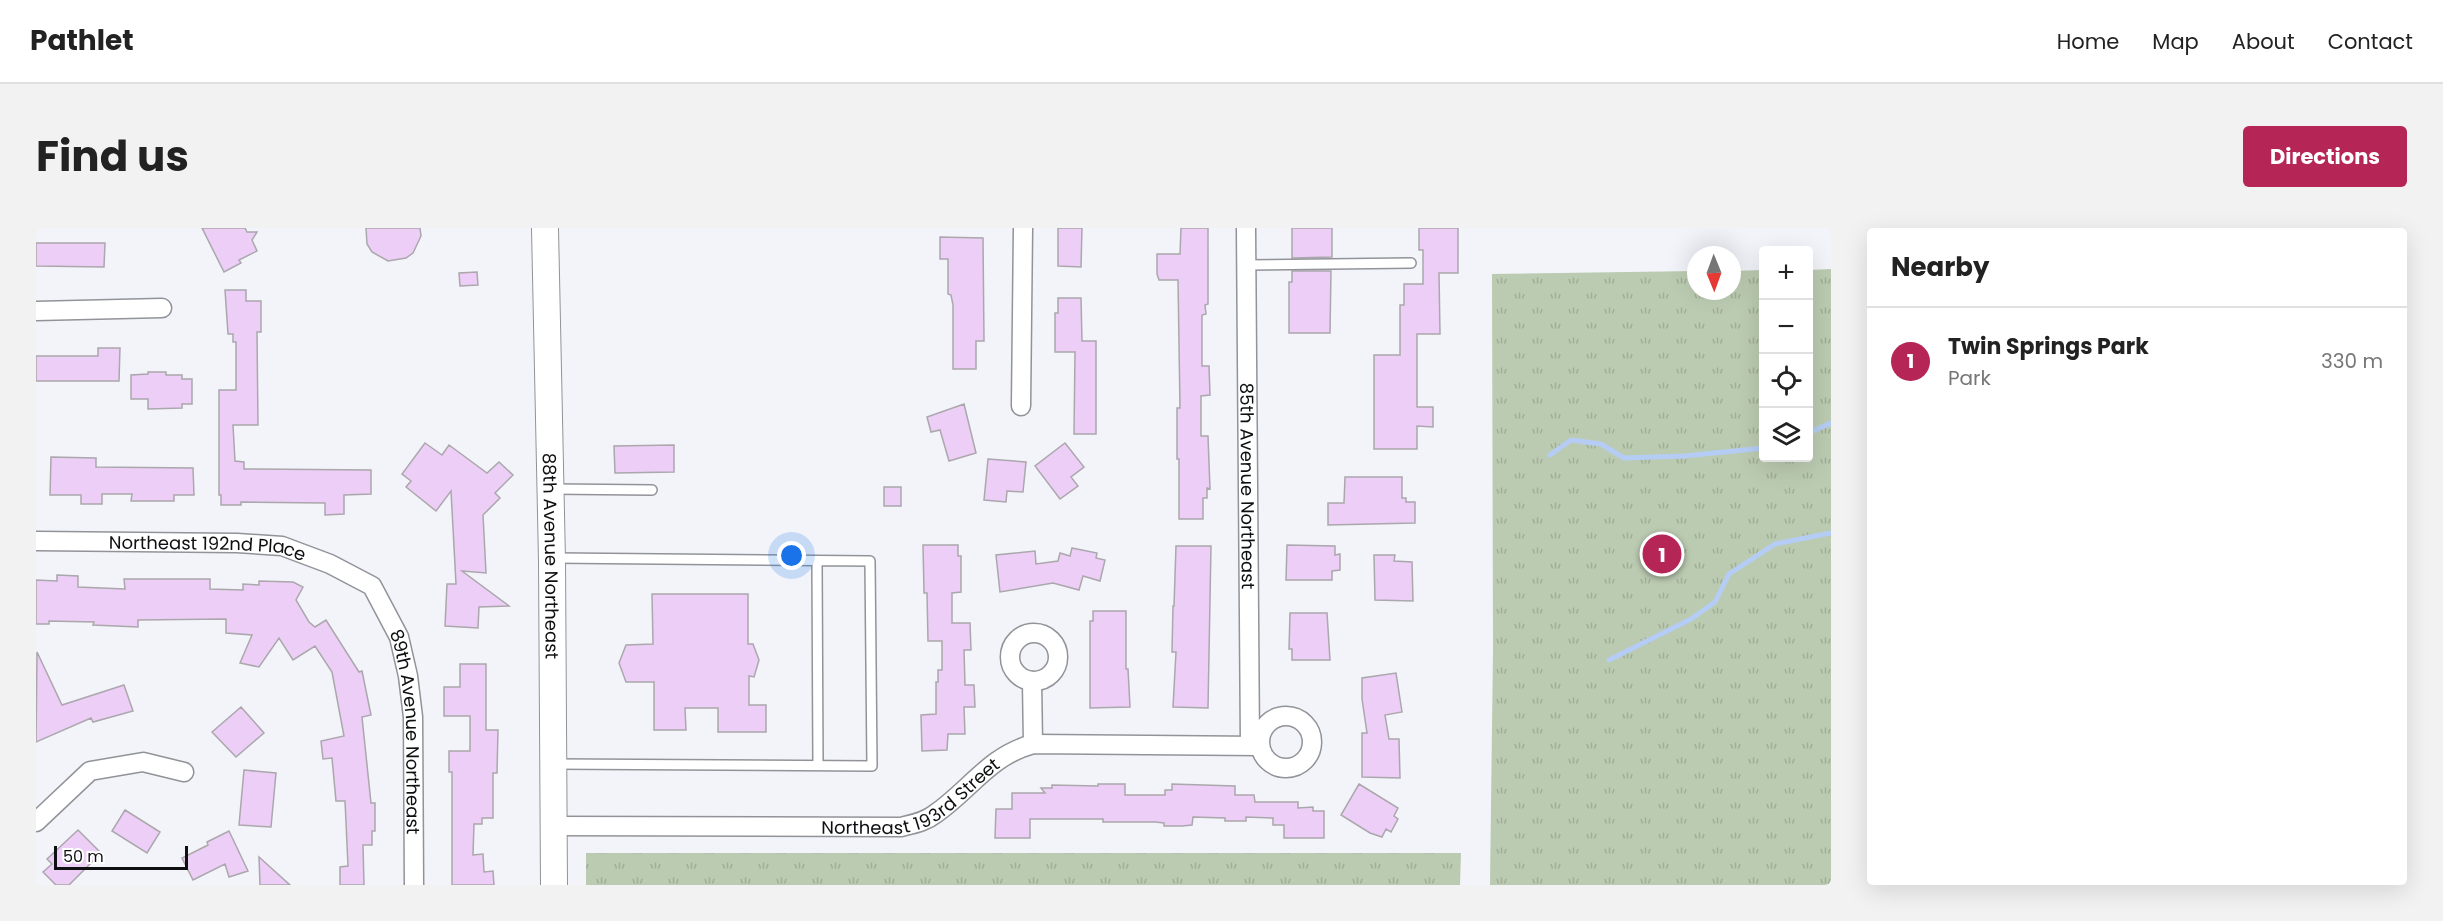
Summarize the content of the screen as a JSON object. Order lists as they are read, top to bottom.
{
  "streets": {
    "street": [
      "85th Avenue Northeast",
      "Northeast 192nd Place",
      "88th Avenue Northeast",
      "89th Avenue Northeast",
      "Northeast 193rd Street"
    ]
  },
  "crossings": [
    ["85th Avenue Northeast", "Northeast 193rd Street"],
    ["Northeast 192nd Place", "89th Avenue Northeast"],
    ["88th Avenue Northeast", "Northeast 193rd Street"]
  ],
  "scale_bar": "50 m",
  "north": "bottom",
  "page": {
    "header": "Pathlet",
    "nav": [
      "Home",
      "Map",
      "About",
      "Contact"
    ],
    "title": "Find us",
    "buttons": "Directions",
    "heading": "Nearby",
    "map_buttons": ["+", "−"],
    "list": [
      {
        "mark": "1",
        "name": "Twin Springs Park",
        "note": "Park",
        "value": "330 m"
      }
    ],
    "pins": "1",
    "scale": "50 m"
  }
}
